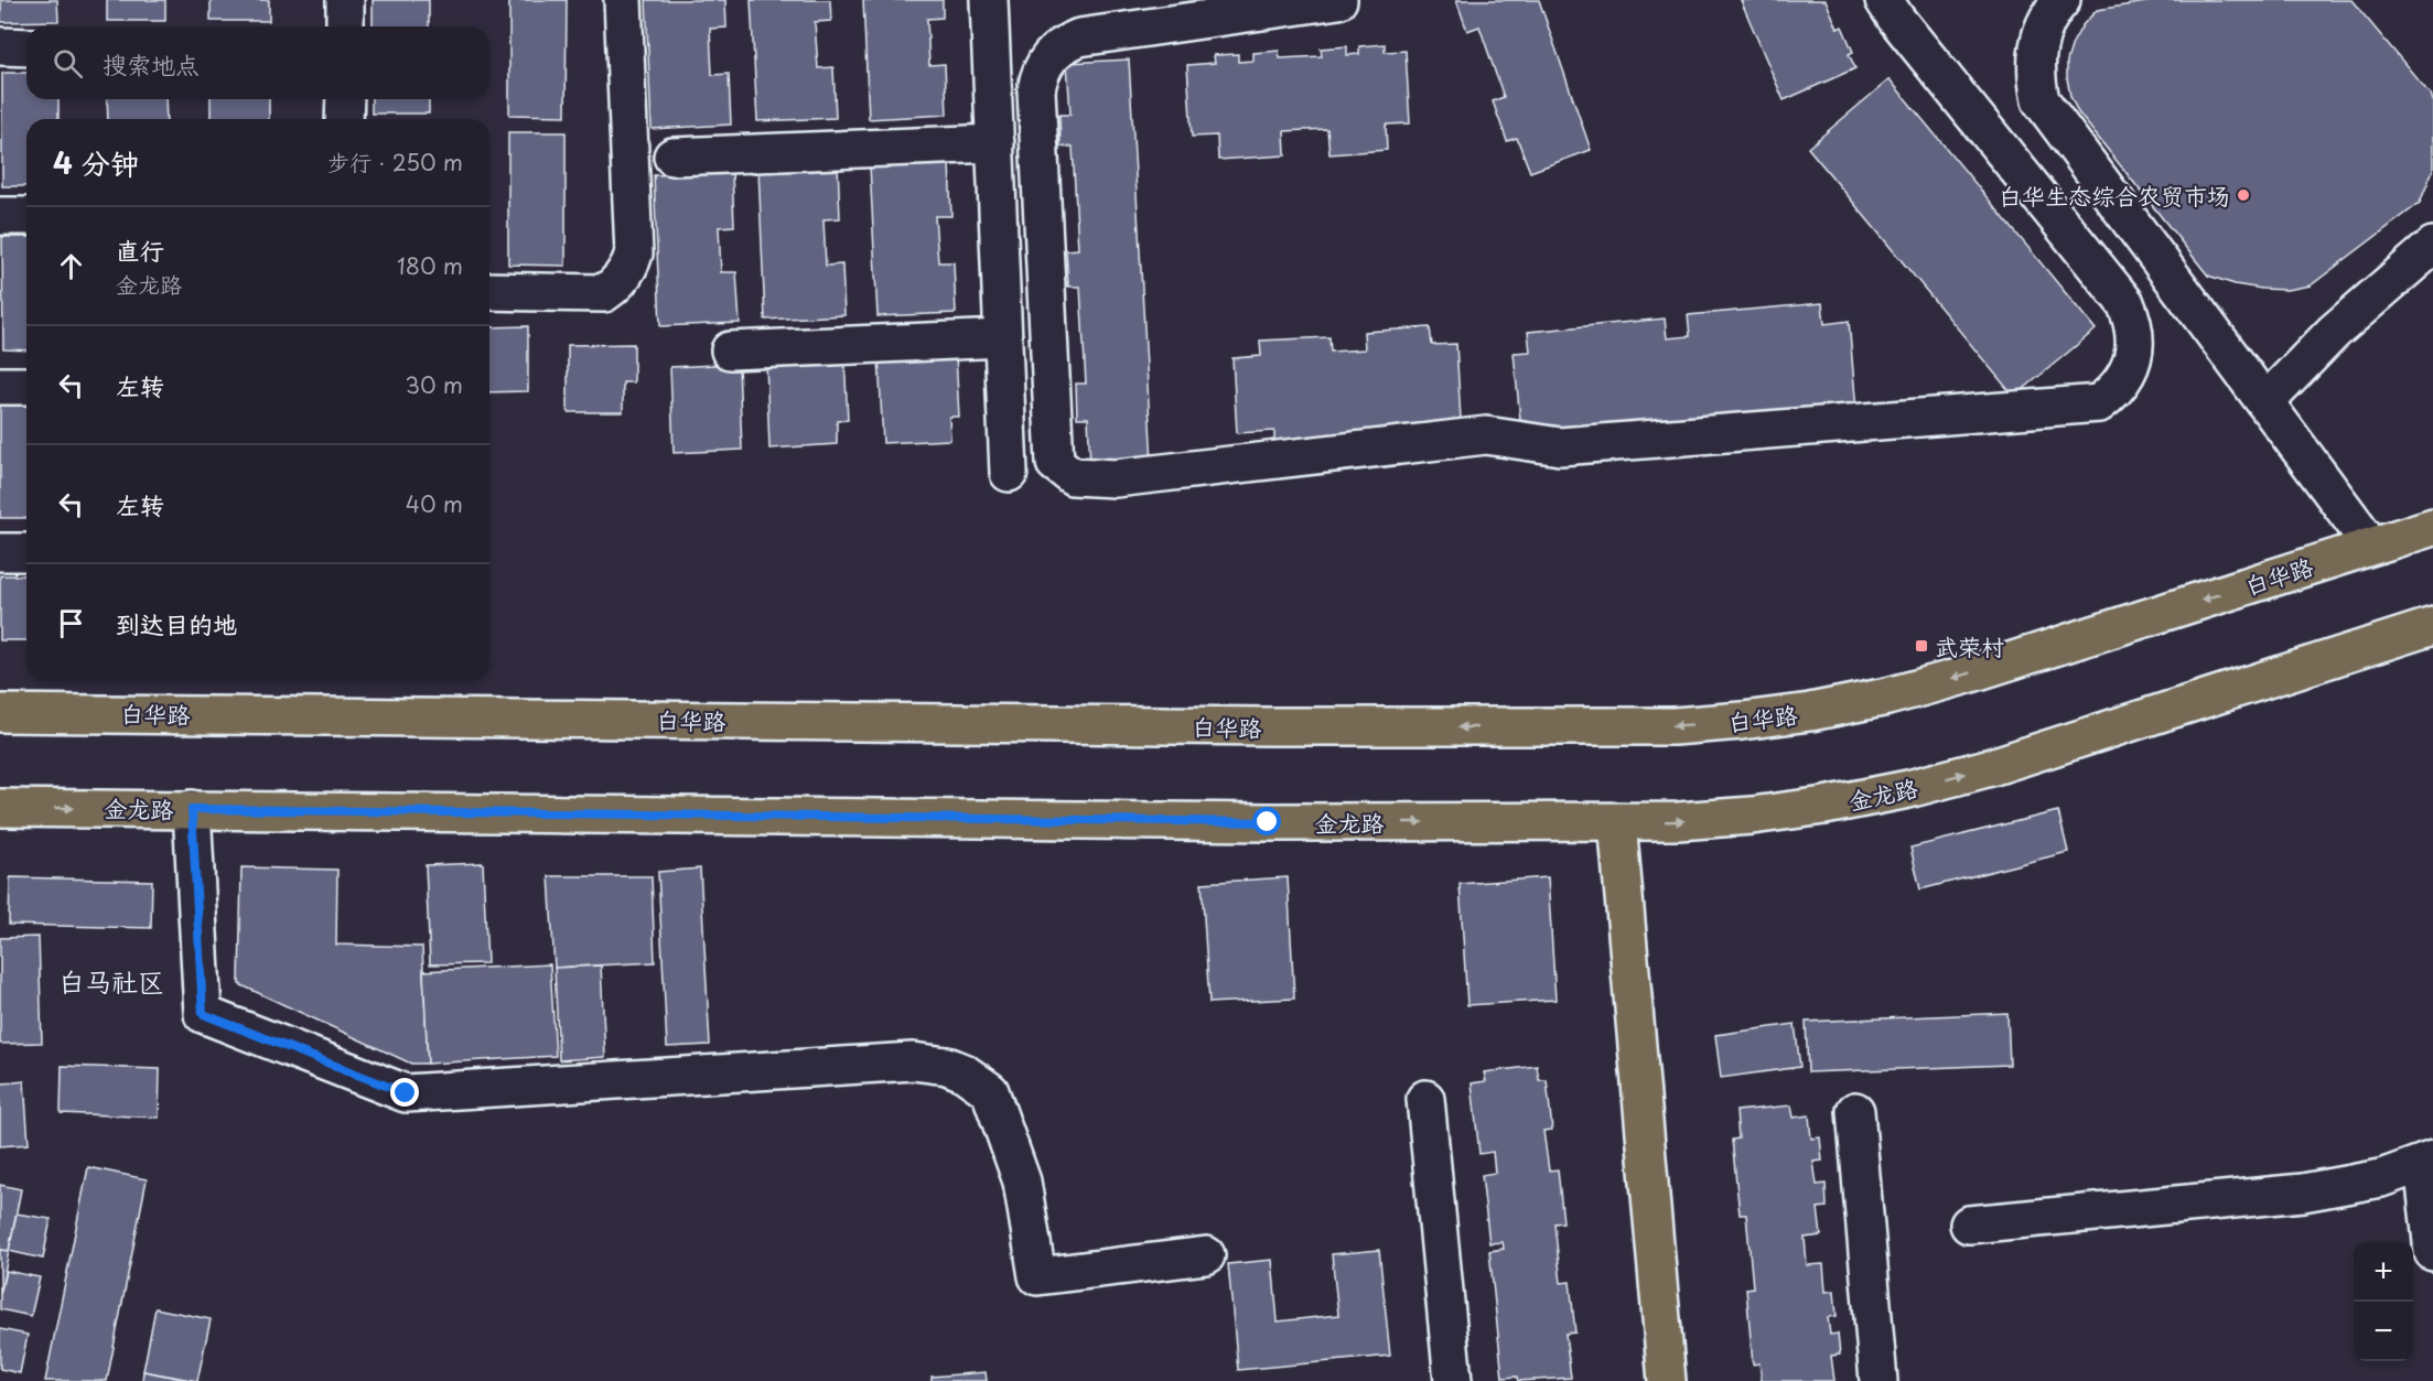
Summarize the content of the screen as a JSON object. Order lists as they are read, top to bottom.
{
  "streets": {
    "main road": ["白华路", "金龙路"]
  },
  "one_way": ["白华路", "金龙路"],
  "districts": ["白马社区"],
  "places": {
    "other": ["白华生态综合农贸市场"],
    "transit": ["武荣村"]
  },
  "page": {
    "search": "搜索地点",
    "heading": ["4 分钟", "步行 · 250 m"],
    "list": [
      ["直行", "金龙路", "180 m"],
      ["左转", "30 m"],
      ["左转", "40 m"],
      "到达目的地"
    ],
    "map_buttons": ["+", "−"]
  }
}
